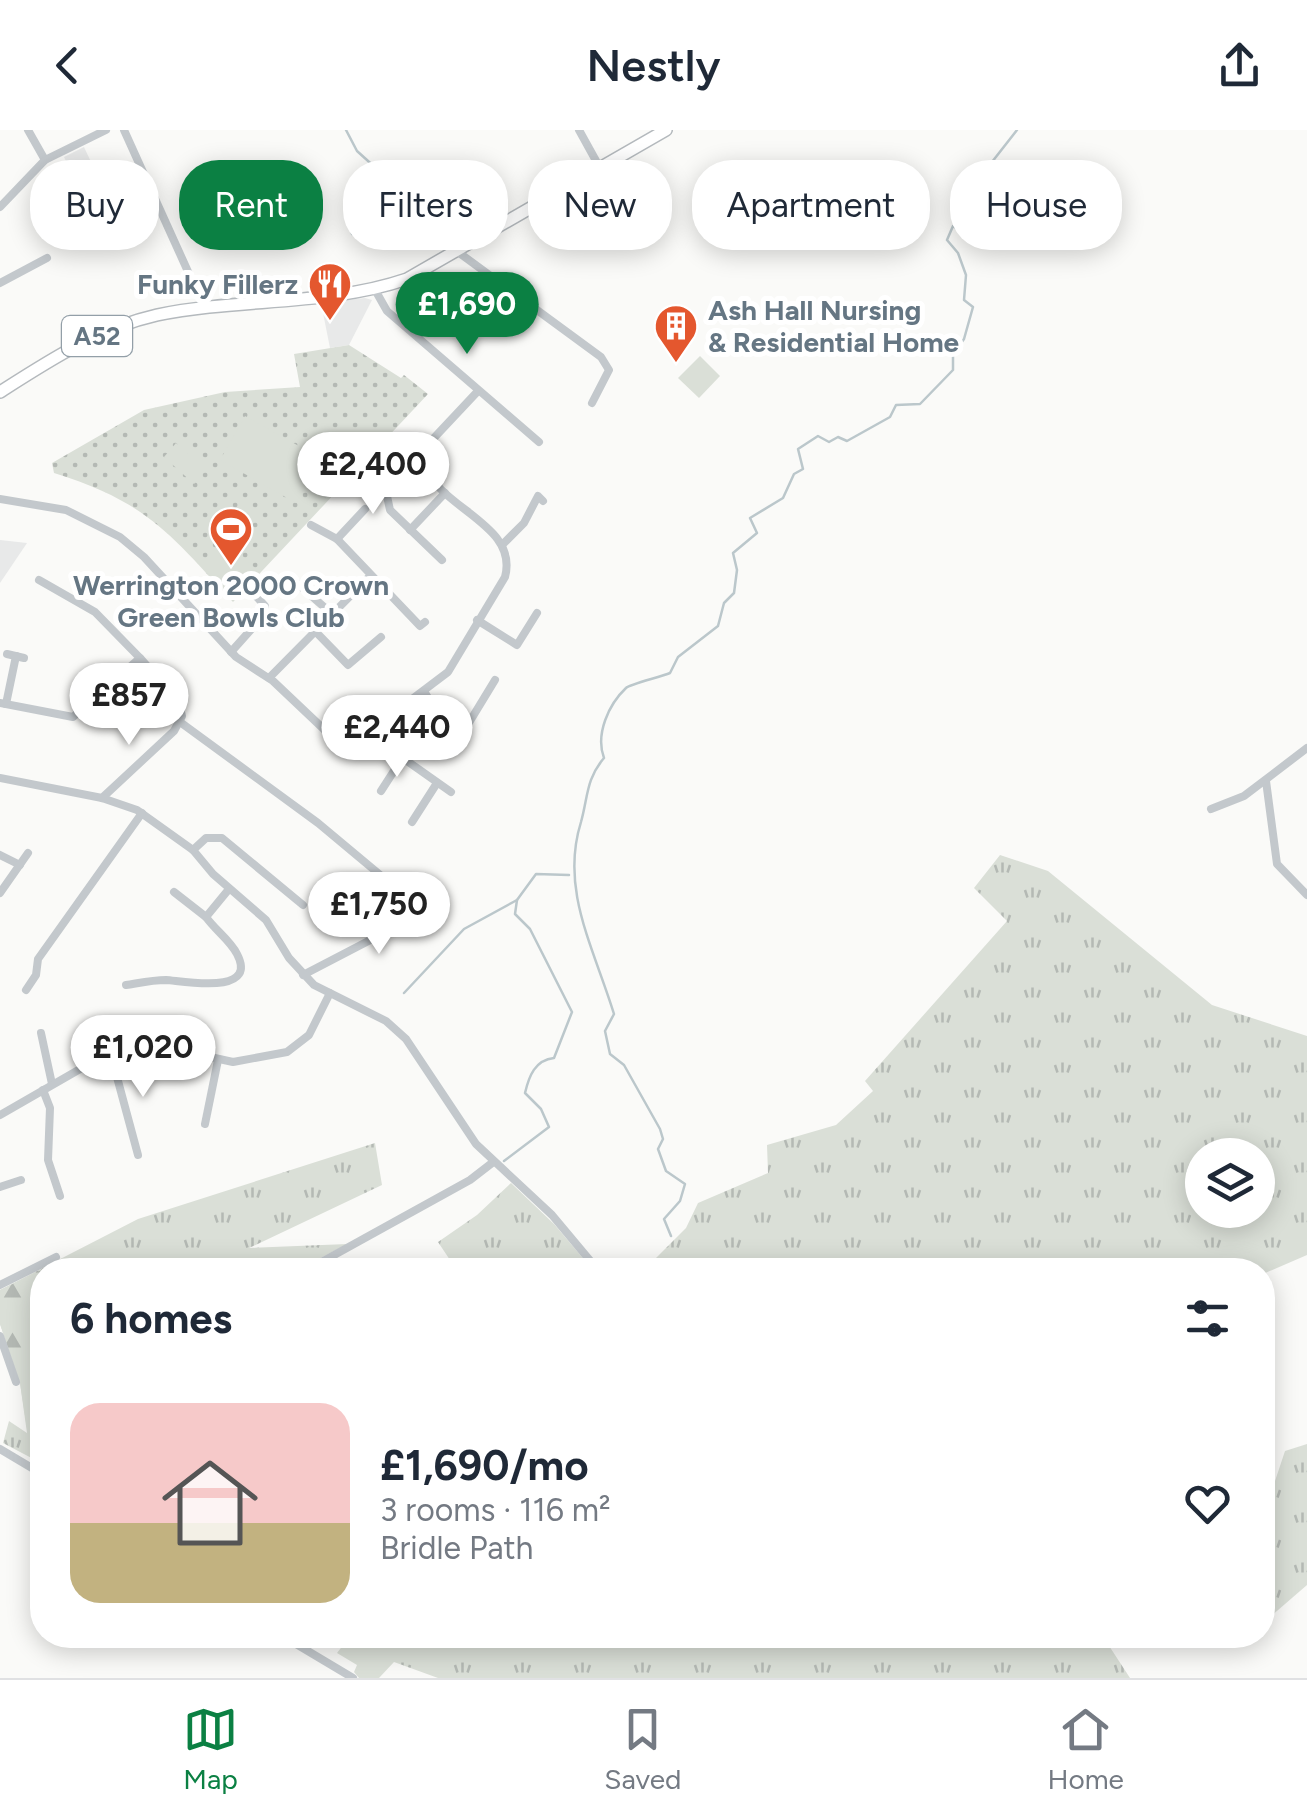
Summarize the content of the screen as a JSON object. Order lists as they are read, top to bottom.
{
  "streets": {
    "highway": ["A52"]
  },
  "places": {
    "restaurant": ["Funky Fillerz"],
    "building": ["Ash Hall Nursing & Residential Home"],
    "sports": ["Werrington 2000 Crown Green Bowls Club"]
  },
  "page": {
    "header": "Nestly",
    "chip": [
      "Buy",
      "Rent",
      "Filters",
      "New",
      "Apartment",
      "House"
    ],
    "price": [
      "£1,690",
      "£2,400",
      "£857",
      "£2,440",
      "£1,750",
      "£1,020"
    ],
    "heading": "6 homes",
    "list": [
      {
        "name": "£1,690/mo",
        "note": "3 rooms · 116 m² · Bridle Path"
      }
    ],
    "tabs": ["Map", "Saved", "Home"]
  }
}
